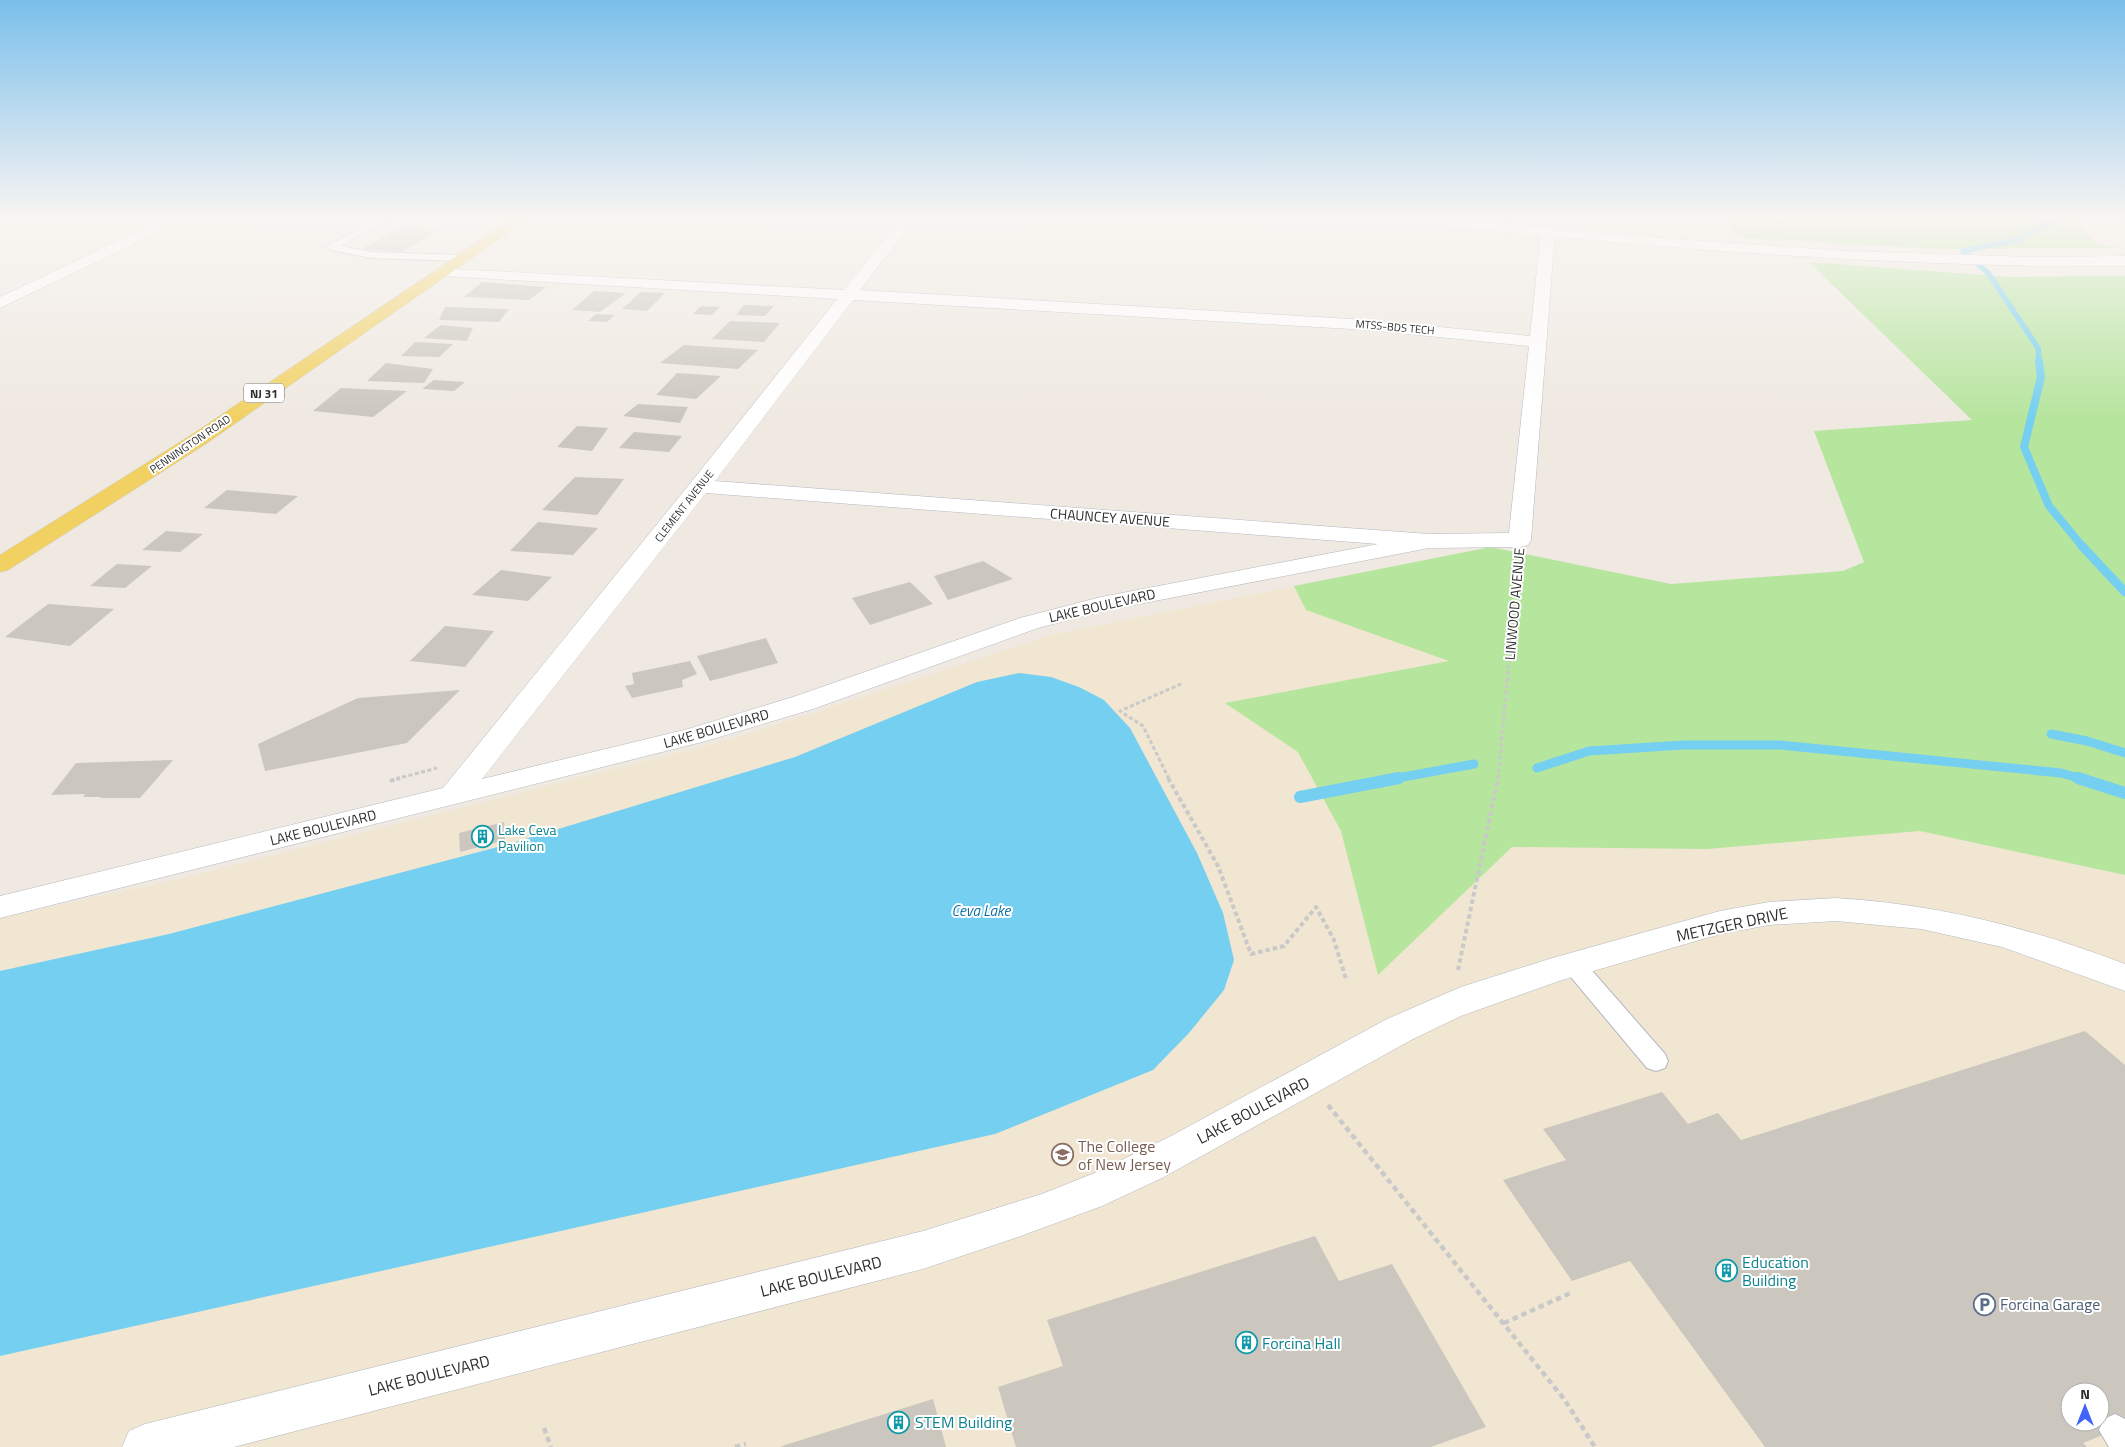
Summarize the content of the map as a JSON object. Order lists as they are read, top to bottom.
{
  "streets": {
    "main road": ["NJ 31", "PENNINGTON ROAD"],
    "street": [
      "MTSS-BDS TECH",
      "CLEMENT AVENUE",
      "CHAUNCEY AVENUE",
      "LINWOOD AVENUE",
      "LAKE BOULEVARD",
      "METZGER DRIVE"
    ]
  },
  "crossings": [
    ["MTSS-BDS TECH", "CLEMENT AVENUE"],
    ["MTSS-BDS TECH", "LINWOOD AVENUE"],
    ["CLEMENT AVENUE", "CHAUNCEY AVENUE"],
    ["CLEMENT AVENUE", "LAKE BOULEVARD"],
    ["CHAUNCEY AVENUE", "LINWOOD AVENUE"],
    ["CHAUNCEY AVENUE", "LAKE BOULEVARD"],
    ["LINWOOD AVENUE", "LAKE BOULEVARD"],
    ["LINWOOD AVENUE", "METZGER DRIVE"],
    ["LAKE BOULEVARD", "METZGER DRIVE"]
  ],
  "water": ["Ceva Lake"],
  "places": {
    "building": [
      "Lake Ceva Pavilion",
      "Education Building",
      "Forcina Hall",
      "STEM Building"
    ],
    "school or university": ["The College of New Jersey"],
    "parking": ["Forcina Garage"]
  },
  "north": "top"
}
